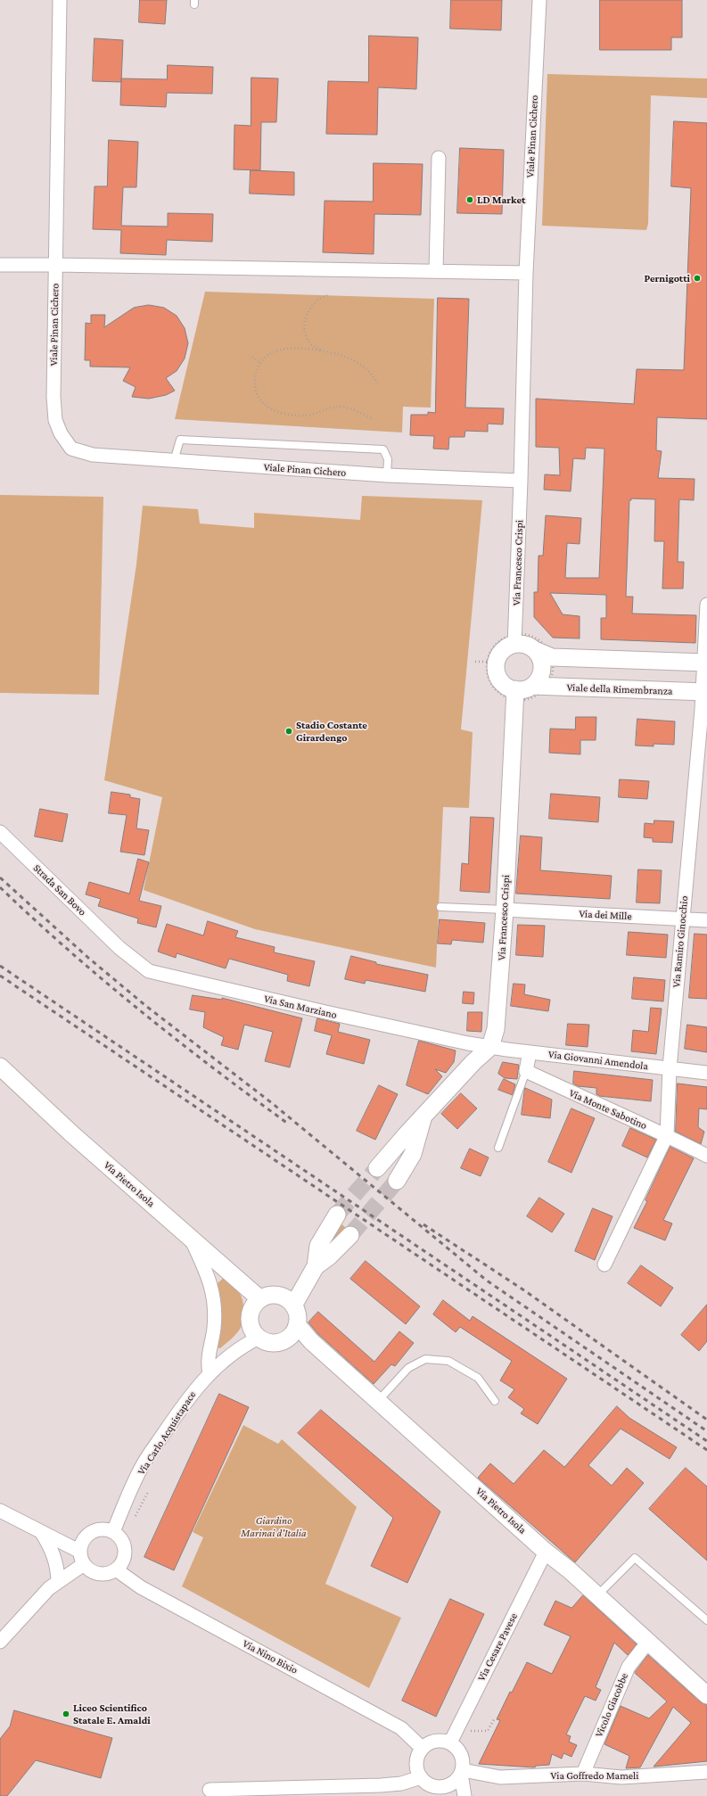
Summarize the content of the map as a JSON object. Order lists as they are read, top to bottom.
{
  "streets": {
    "street": [
      "Viale Pinan Cichero",
      "Via Francesco Crispi",
      "Viale della Rimembranza",
      "Strada San Bovo",
      "Via dei Mille",
      "Via Ramiro Ginocchio",
      "Via San Marziano",
      "Via Giovanni Amendola",
      "Via Monte Sabotino",
      "Via Pietro Isola",
      "Via Carlo Acquistapace",
      "Via Cesare Pavese",
      "Via Nino Bixio",
      "Vicolo Giacobbe",
      "Via Goffredo Mameli"
    ]
  },
  "crossings": [
    ["Viale Pinan Cichero", "Via Francesco Crispi"],
    ["Via Francesco Crispi", "Viale della Rimembranza"],
    ["Via Francesco Crispi", "Via dei Mille"],
    ["Via Francesco Crispi", "Via San Marziano"],
    ["Via Francesco Crispi", "Via Giovanni Amendola"],
    ["Viale della Rimembranza", "Via Ramiro Ginocchio"],
    ["Strada San Bovo", "Via San Marziano"],
    ["Via dei Mille", "Via Ramiro Ginocchio"],
    ["Via Ramiro Ginocchio", "Via Giovanni Amendola"],
    ["Via Ramiro Ginocchio", "Via Monte Sabotino"],
    ["Via San Marziano", "Via Giovanni Amendola"],
    ["Via Pietro Isola", "Via Carlo Acquistapace"],
    ["Via Pietro Isola", "Via Cesare Pavese"],
    ["Via Pietro Isola", "Vicolo Giacobbe"],
    ["Via Carlo Acquistapace", "Via Nino Bixio"],
    ["Via Cesare Pavese", "Via Nino Bixio"],
    ["Via Cesare Pavese", "Via Goffredo Mameli"],
    ["Via Nino Bixio", "Via Goffredo Mameli"],
    ["Vicolo Giacobbe", "Via Goffredo Mameli"]
  ],
  "parks": ["Giardino Marinai d'Italia"],
  "places": [
    "LD Market",
    "Pernigotti",
    "Stadio Costante Girardengo",
    "Liceo Scientifico Statale E. Amaldi"
  ]
}
